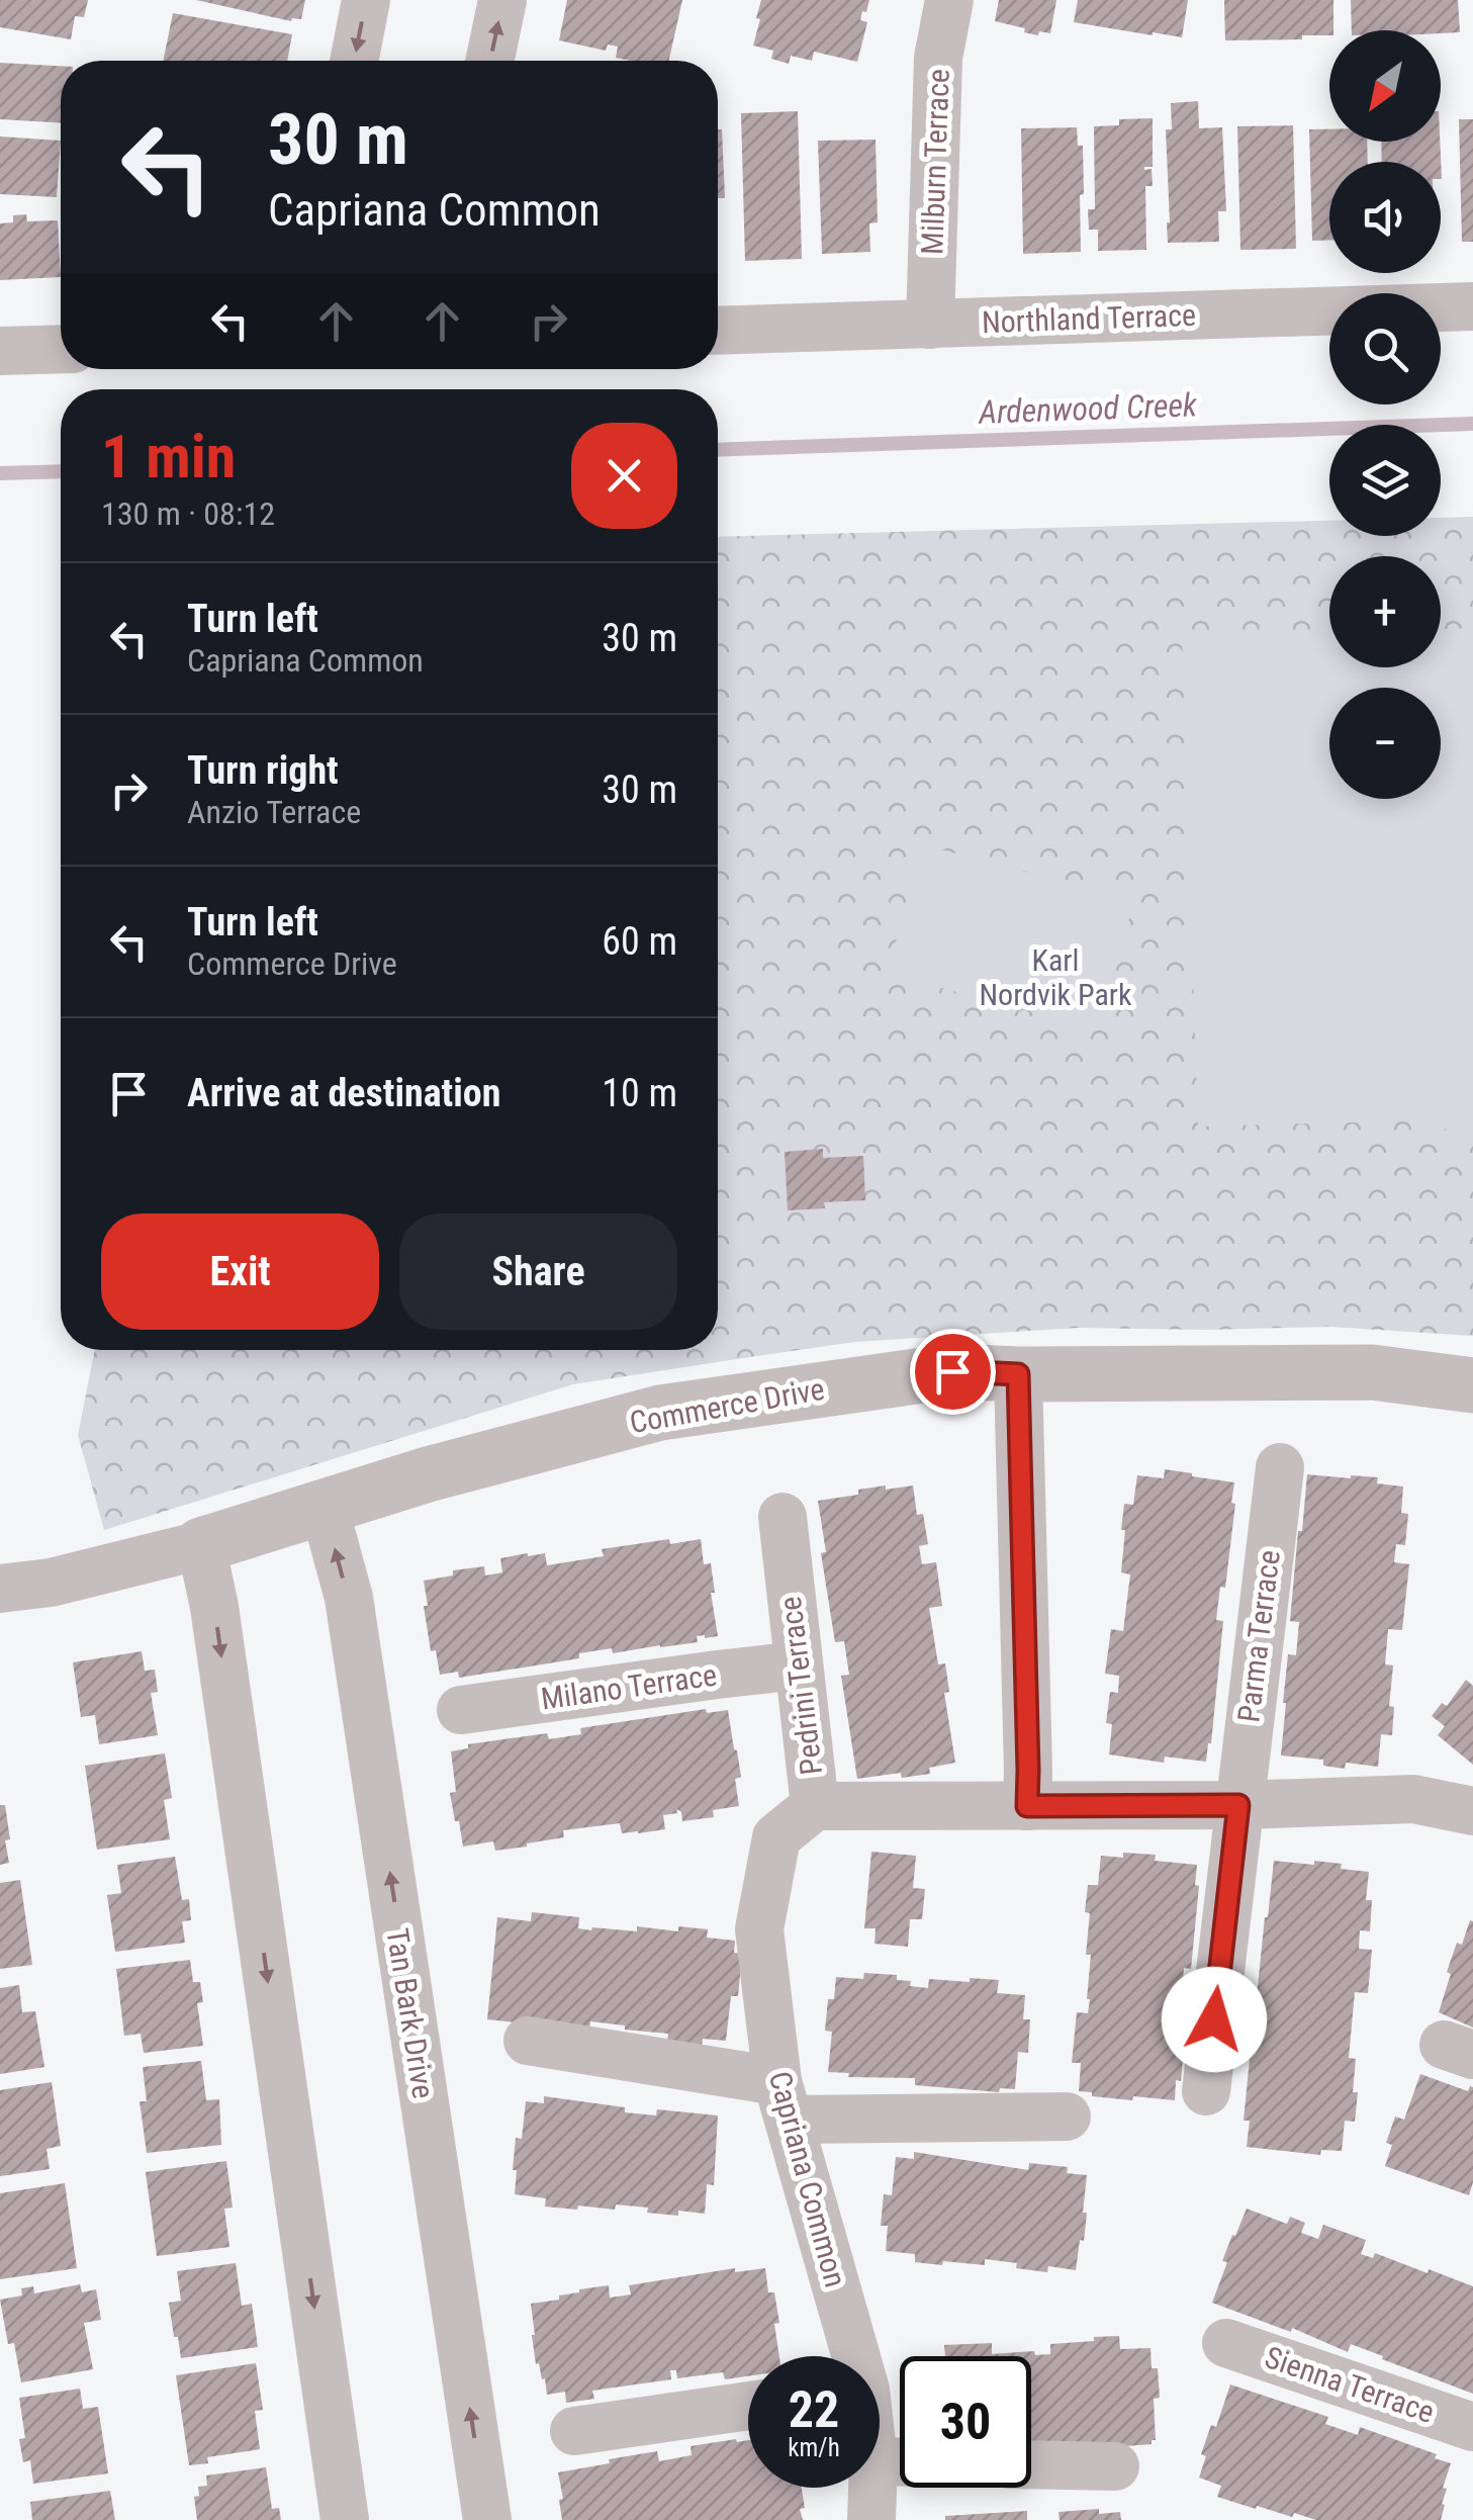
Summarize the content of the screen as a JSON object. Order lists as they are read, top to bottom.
{
  "streets": {
    "street": [
      "Milburn Terrace",
      "Northland Terrace",
      "Commerce Drive",
      "Parma Terrace",
      "Pedrini Terrace",
      "Milano Terrace",
      "Tan Bark Drive",
      "Capriana Common",
      "Sienna Terrace"
    ]
  },
  "crossings": [
    ["Milburn Terrace", "Northland Terrace"],
    ["Commerce Drive", "Tan Bark Drive"],
    ["Pedrini Terrace", "Milano Terrace"],
    ["Pedrini Terrace", "Capriana Common"]
  ],
  "water": ["Ardenwood Creek"],
  "parks": ["Karl Nordvik Park"],
  "north": "bottom left",
  "page": {
    "map_buttons": ["+", "−"],
    "turn": ["30 m", "Capriana Common"],
    "heading": ["1 min", "130 m · 08:12"],
    "list": [
      {
        "name": "Turn left",
        "note": "Capriana Common",
        "value": "30 m"
      },
      {
        "name": "Turn right",
        "note": "Anzio Terrace",
        "value": "30 m"
      },
      {
        "name": "Turn left",
        "note": "Commerce Drive",
        "value": "60 m"
      },
      {
        "name": "Arrive at destination",
        "value": "10 m"
      }
    ],
    "buttons": ["Exit", "Share"],
    "speed": "22 km/h",
    "limit": "30"
  }
}
